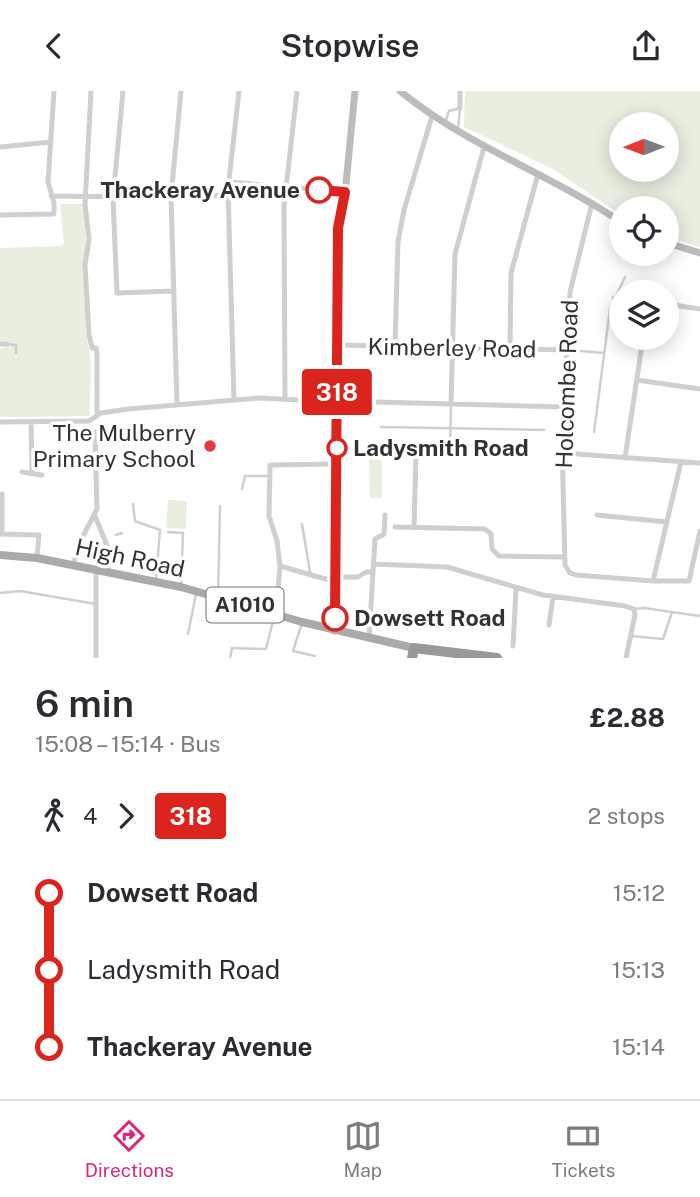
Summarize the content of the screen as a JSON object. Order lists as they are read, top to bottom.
{
  "streets": {
    "highway": ["High Road"],
    "main road": ["A1010"],
    "street": ["Kimberley Road", "Holcombe Road"]
  },
  "crossings": [
    ["Kimberley Road", "Holcombe Road"]
  ],
  "places": [
    "Thackeray Avenue",
    "The Mulberry Primary School",
    "Ladysmith Road",
    "Dowsett Road"
  ],
  "lines": ["bus line 318"],
  "north": "left",
  "page": {
    "header": "Stopwise",
    "on_map": "318",
    "heading": ["6 min", "15:08 – 15:14 · Bus", "£2.88"],
    "legs": ["4", "318", "2 stops"],
    "list": [
      {
        "name": "Dowsett Road",
        "value": "15:12"
      },
      {
        "name": "Ladysmith Road",
        "value": "15:13"
      },
      {
        "name": "Thackeray Avenue",
        "value": "15:14"
      }
    ],
    "tabs": ["Directions", "Map", "Tickets"]
  }
}
